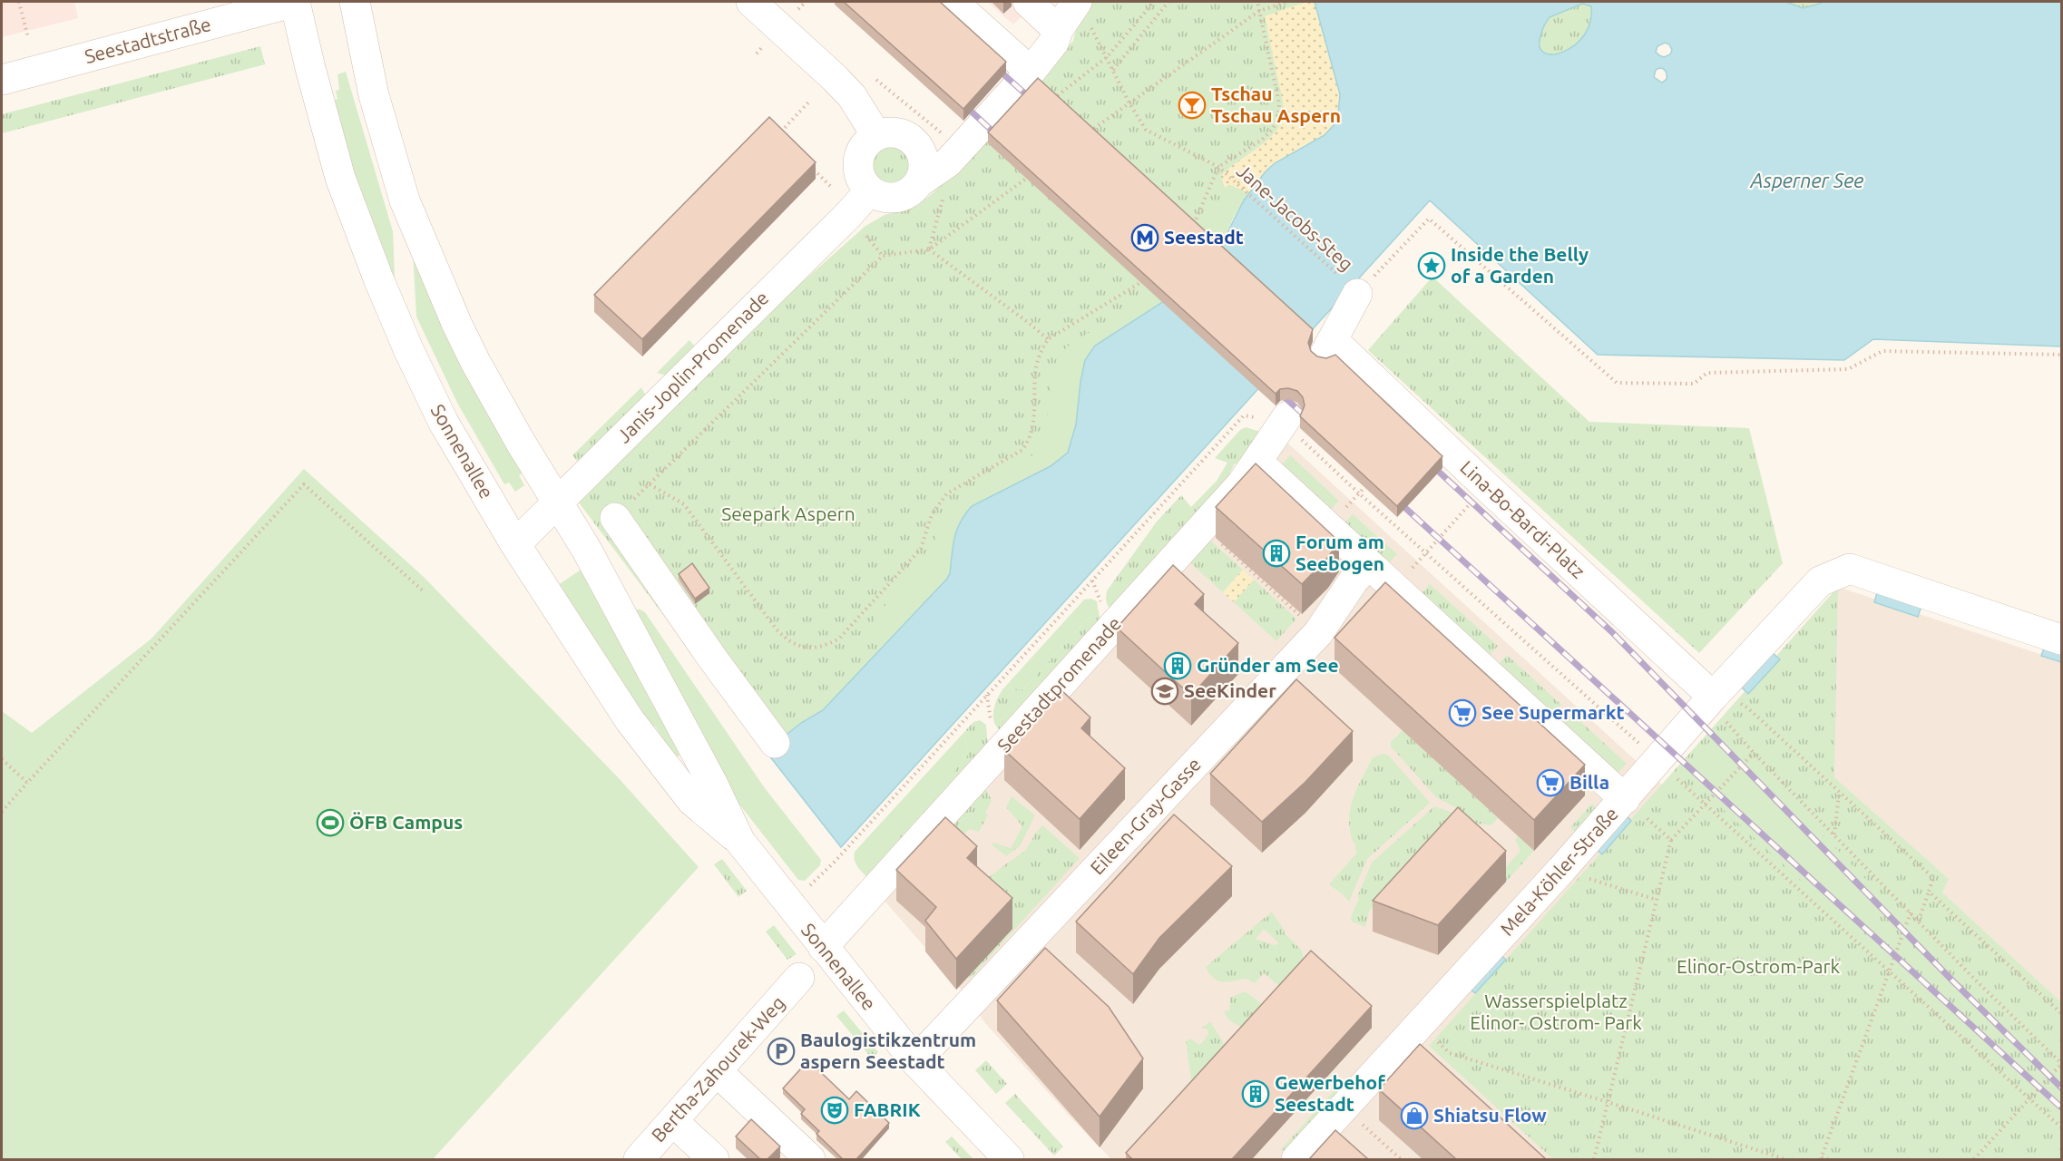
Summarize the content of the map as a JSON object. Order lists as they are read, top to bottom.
{
  "streets": {
    "street": [
      "Seestadtstraße",
      "Janis-Joplin-Promenade",
      "Sonnenallee",
      "Lina-Bo-Bardi-Platz",
      "Seestadtpromenade",
      "Eileen-Gray-Gasse",
      "Mela-Köhler-Straße",
      "Bertha-Zahourek-Weg"
    ],
    "path": ["Jane-Jacobs-Steg"]
  },
  "crossings": [
    ["Seestadtstraße", "Sonnenallee"],
    ["Jane-Jacobs-Steg", "Lina-Bo-Bardi-Platz"],
    ["Janis-Joplin-Promenade", "Sonnenallee"],
    ["Sonnenallee", "Seestadtpromenade"],
    ["Sonnenallee", "Eileen-Gray-Gasse"],
    ["Lina-Bo-Bardi-Platz", "Mela-Köhler-Straße"]
  ],
  "water": ["Asperner See"],
  "parks": ["Seepark Aspern", "Elinor-Ostrom-Park", "Wasserspielplatz Elinor- Ostrom- Park"],
  "places": {
    "bar": ["Tschau Tschau Aspern"],
    "metro station": ["Seestadt"],
    "place": ["Inside the Belly of a Garden"],
    "building": ["Forum am Seebogen", "Gründer am See", "Gewerbehof Seestadt"],
    "school or university": ["SeeKinder"],
    "supermarket": ["See Supermarkt", "Billa"],
    "sports": ["ÖFB Campus"],
    "parking": ["Baulogistikzentrum aspern Seestadt"],
    "theatre": ["FABRIK"],
    "shop": ["Shiatsu Flow"]
  }
}
